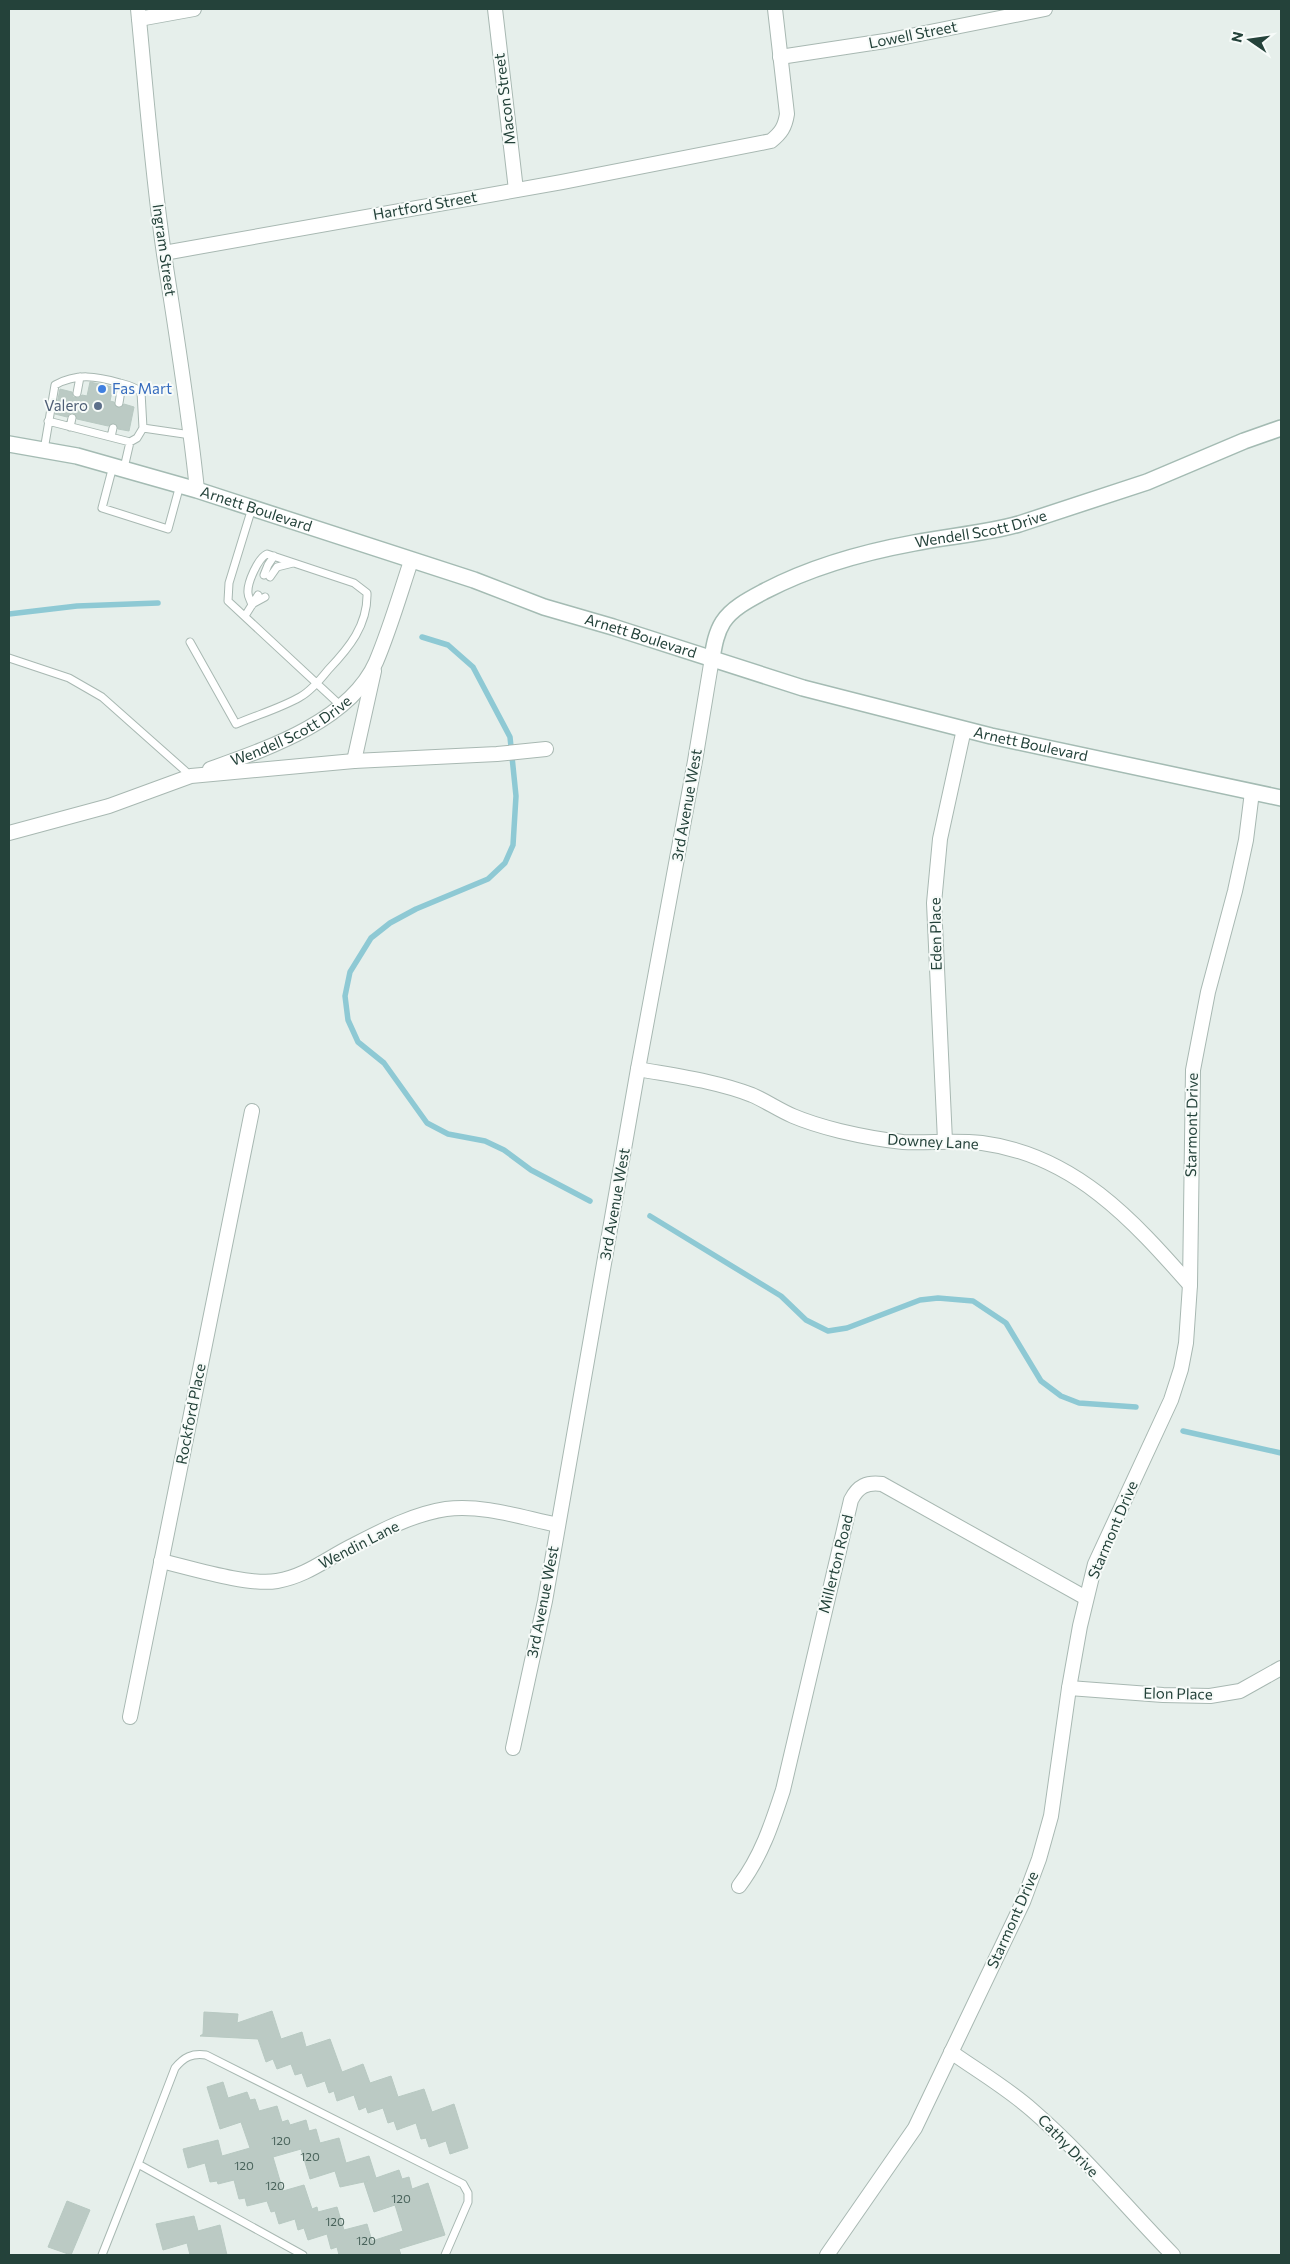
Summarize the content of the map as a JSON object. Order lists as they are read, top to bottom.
{
  "streets": {
    "main road": ["Arnett Boulevard", "Wendell Scott Drive"],
    "street": [
      "Lowell Street",
      "Macon Street",
      "Hartford Street",
      "Ingram Street",
      "3rd Avenue West",
      "Eden Place",
      "Starmont Drive",
      "Downey Lane",
      "Rockford Place",
      "Wendin Lane",
      "Millerton Road",
      "Elon Place",
      "Cathy Drive"
    ]
  },
  "crossings": [
    ["Lowell Street", "Hartford Street"],
    ["Macon Street", "Hartford Street"],
    ["Hartford Street", "Ingram Street"],
    ["Ingram Street", "Arnett Boulevard"],
    ["Arnett Boulevard", "Wendell Scott Drive"],
    ["Arnett Boulevard", "3rd Avenue West"],
    ["Arnett Boulevard", "Eden Place"],
    ["Arnett Boulevard", "Starmont Drive"],
    ["Wendell Scott Drive", "3rd Avenue West"],
    ["3rd Avenue West", "Downey Lane"],
    ["3rd Avenue West", "Wendin Lane"],
    ["Eden Place", "Downey Lane"],
    ["Starmont Drive", "Downey Lane"],
    ["Starmont Drive", "Millerton Road"],
    ["Starmont Drive", "Elon Place"],
    ["Starmont Drive", "Cathy Drive"],
    ["Rockford Place", "Wendin Lane"]
  ],
  "places": ["Fas Mart", "Valero"],
  "house_numbers": [
    "120",
    "120",
    "120",
    "120",
    "120",
    "120",
    "120"
  ],
  "north": "left"
}
